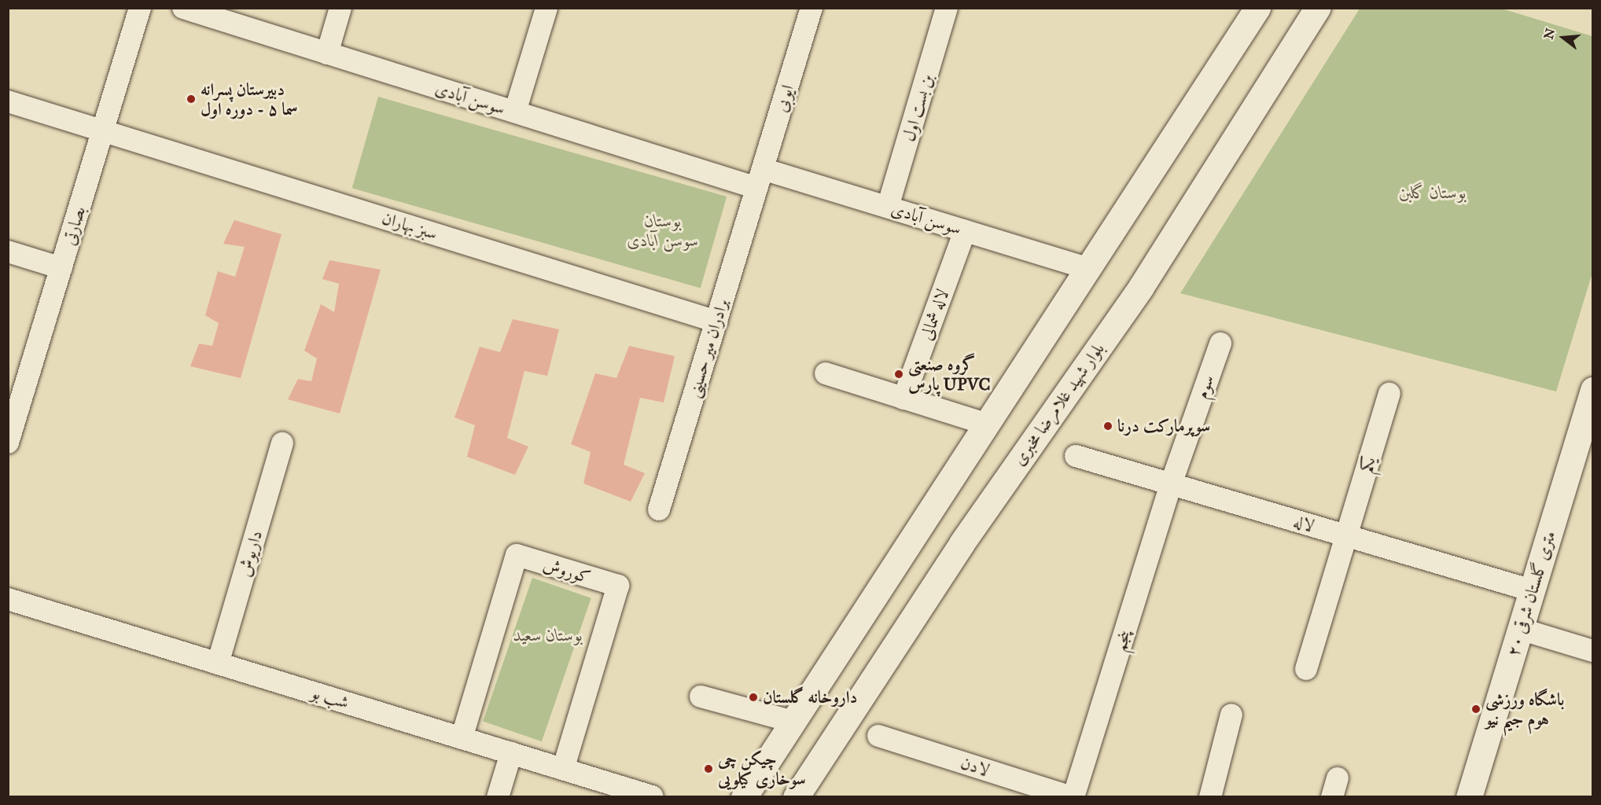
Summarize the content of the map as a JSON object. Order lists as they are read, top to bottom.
{
  "streets": {
    "main road": ["بلوار شهید غلامرضا مخبری", "۲۰ متری گلستان شرقی"],
    "street": [
      "سوسن آبادی",
      "ایوبی",
      "بن بست اول",
      "بصارتی",
      "سبز بهاران",
      "لاله شمالی",
      "برادران میر حسینی",
      "سوم",
      "یکم",
      "لاله",
      "داریوش",
      "کوروش",
      "پنجم",
      "شب بو",
      "لادن"
    ]
  },
  "crossings": [
    ["سوسن آبادی", "ایوبی"],
    ["سوسن آبادی", "بن بست اول"],
    ["سوسن آبادی", "لاله شمالی"],
    ["سوسن آبادی", "برادران میر حسینی"],
    ["ایوبی", "برادران میر حسینی"],
    ["بصارتی", "سبز بهاران"],
    ["سبز بهاران", "برادران میر حسینی"],
    ["سوم", "لاله"],
    ["سوم", "پنجم"],
    ["یکم", "لاله"],
    ["لاله", "۲۰ متری گلستان شرقی"],
    ["لاله", "پنجم"],
    ["داریوش", "شب بو"],
    ["کوروش", "شب بو"],
    ["پنجم", "لادن"]
  ],
  "parks": ["بوستان گلبن", "بوستان سوسن آبادی", "بوستان سعید"],
  "places": [
    "دبیرستان پسرانه سما ۵ - دوره اول",
    "گروه صنعتی پارس UPVC",
    "سوپرمارکت درنا",
    "داروخانه گلستان",
    "باشگاه ورزشی هوم جیم نیو",
    "چیکن چی سوخاری کیلویی"
  ],
  "north": "left"
}
